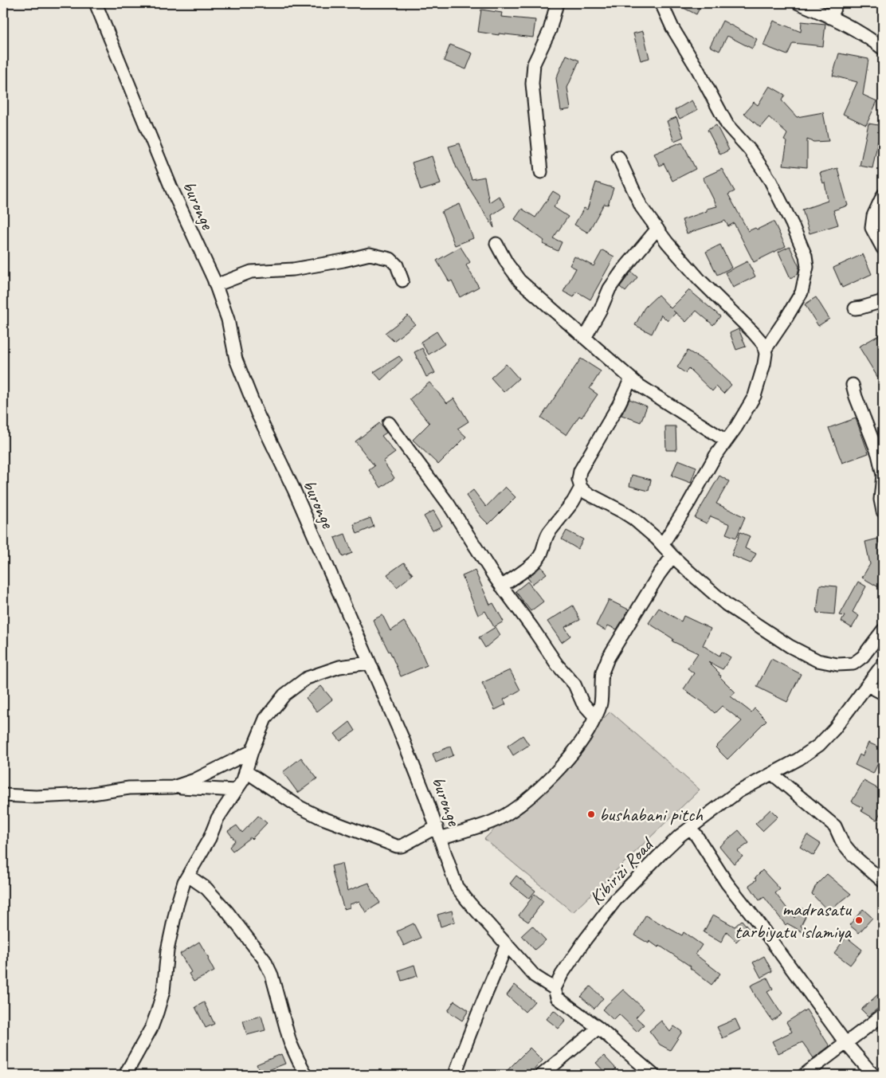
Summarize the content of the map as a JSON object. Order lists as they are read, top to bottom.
{
  "streets": {
    "street": ["buronge", "Kibirizi Road"]
  },
  "crossings": [
    ["buronge", "Kibirizi Road"]
  ],
  "places": ["bushabani pitch", "madrasatu tarbiyatu islamiya"]
}
